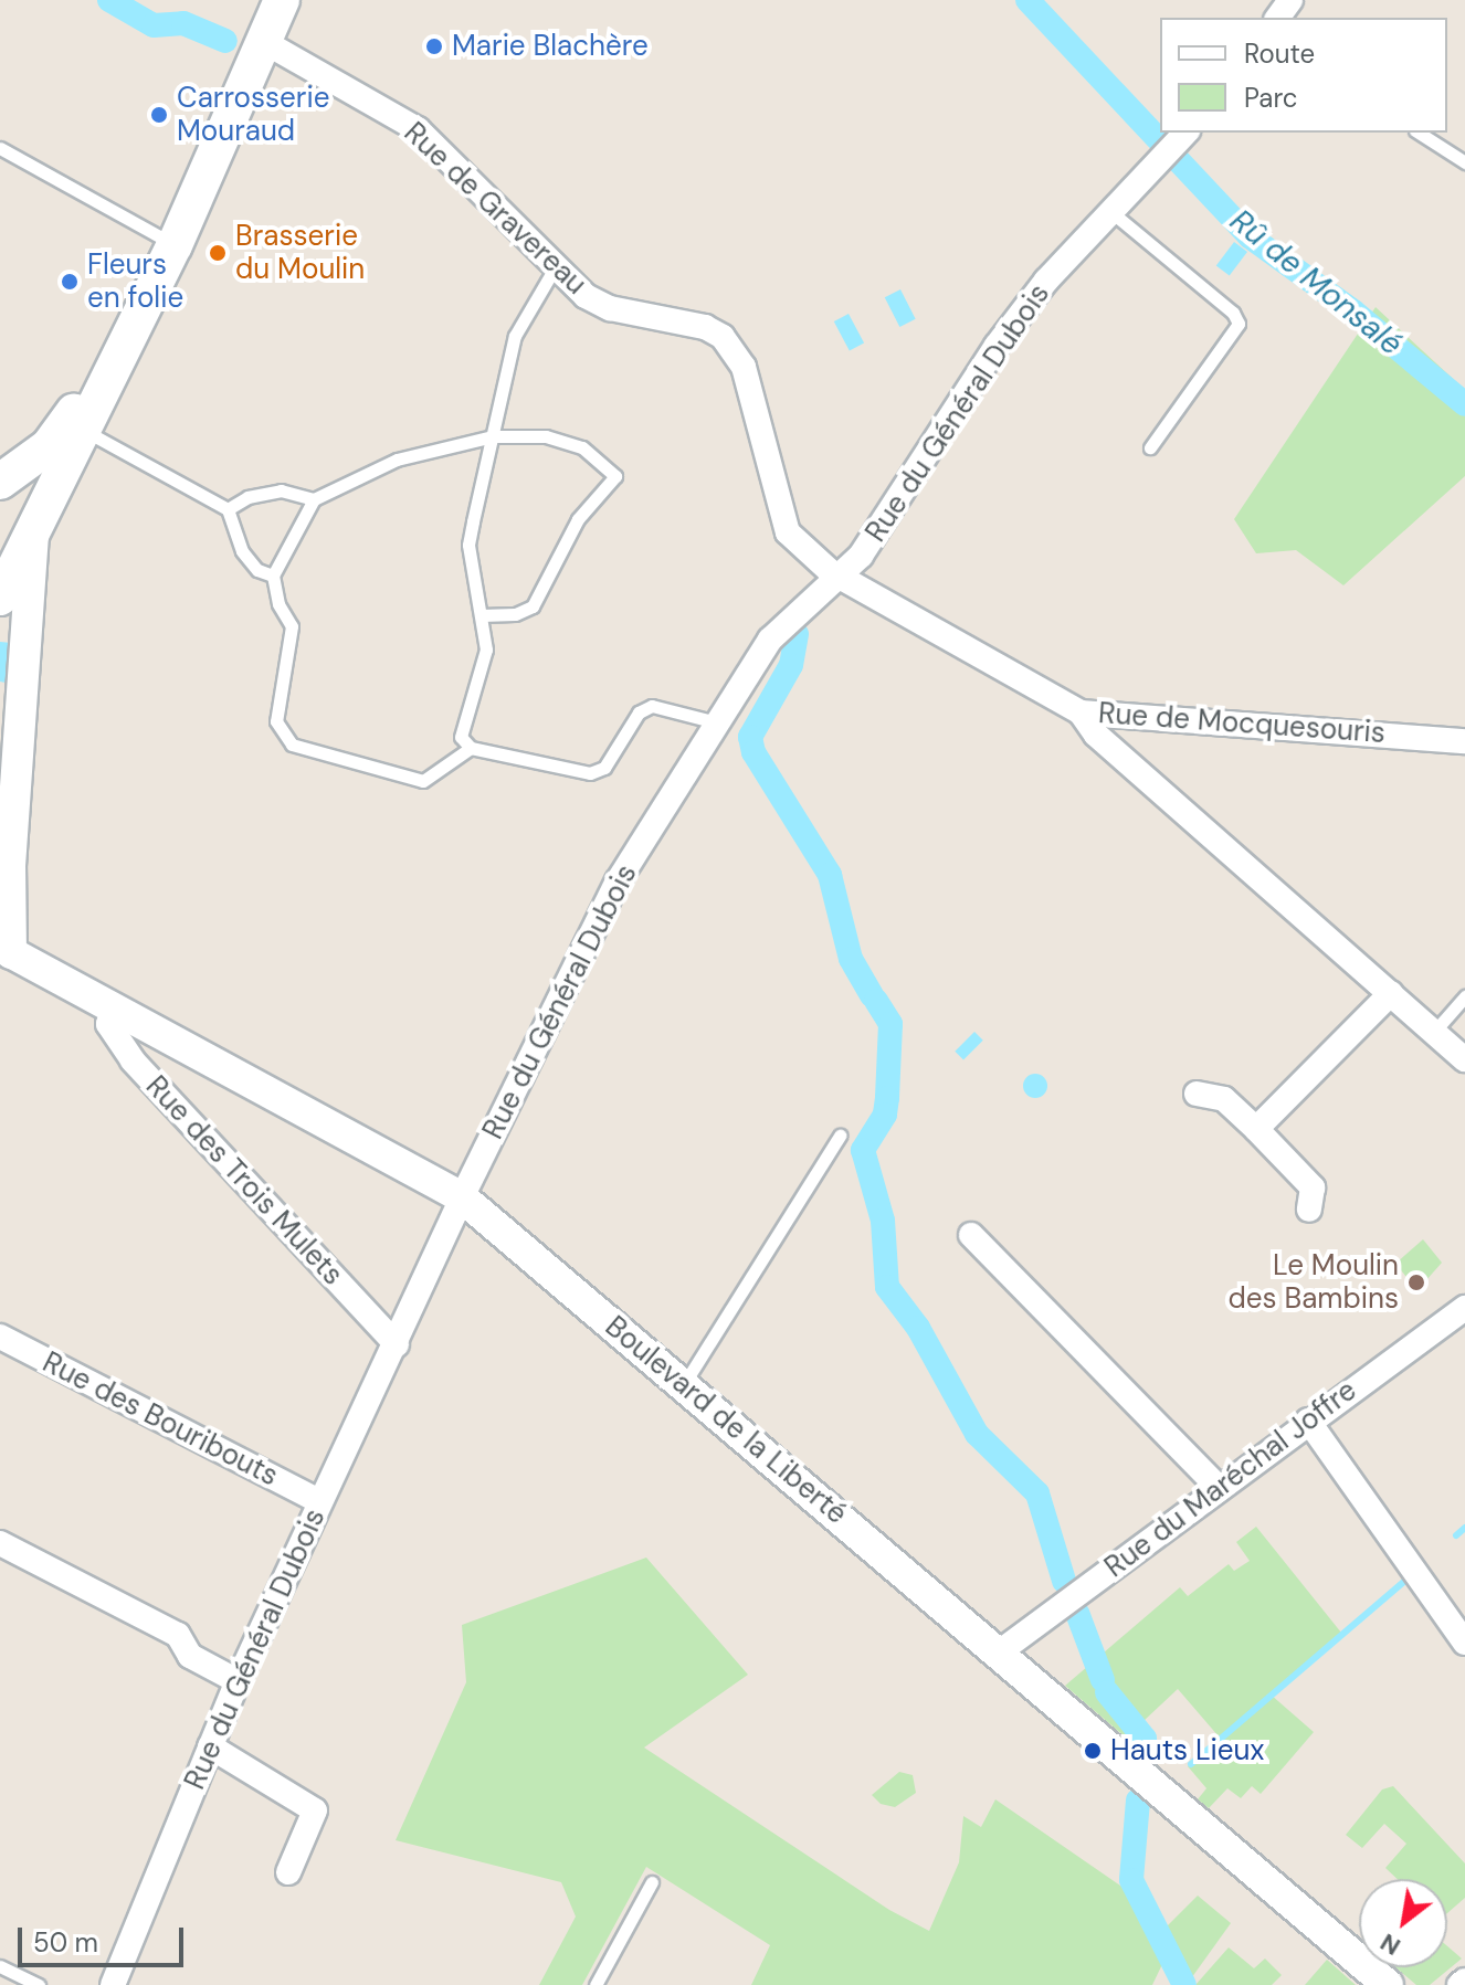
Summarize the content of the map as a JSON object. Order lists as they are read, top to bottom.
{
  "streets": {
    "street": [
      "Rue de Gravereau",
      "Rue du Général Dubois",
      "Rue de Mocquesouris",
      "Rue des Trois Mulets",
      "Rue des Bouribouts",
      "Boulevard de la Liberté",
      "Rue du Maréchal Joffre"
    ]
  },
  "crossings": [
    ["Rue de Gravereau", "Rue du Général Dubois"],
    ["Rue de Gravereau", "Rue de Mocquesouris"],
    ["Rue du Général Dubois", "Rue de Mocquesouris"],
    ["Rue du Général Dubois", "Rue des Trois Mulets"],
    ["Rue du Général Dubois", "Rue des Bouribouts"],
    ["Rue du Général Dubois", "Boulevard de la Liberté"],
    ["Rue des Trois Mulets", "Boulevard de la Liberté"],
    ["Boulevard de la Liberté", "Rue du Maréchal Joffre"]
  ],
  "water": ["Rû de Monsalé"],
  "places": [
    "Marie Blachère",
    "Carrosserie Mouraud",
    "Brasserie du Moulin",
    "Fleurs en folie",
    "Le Moulin des Bambins",
    "Hauts Lieux"
  ],
  "legend": ["Route", "Parc"],
  "scale_bar": "50 m",
  "north": "bottom left"
}
